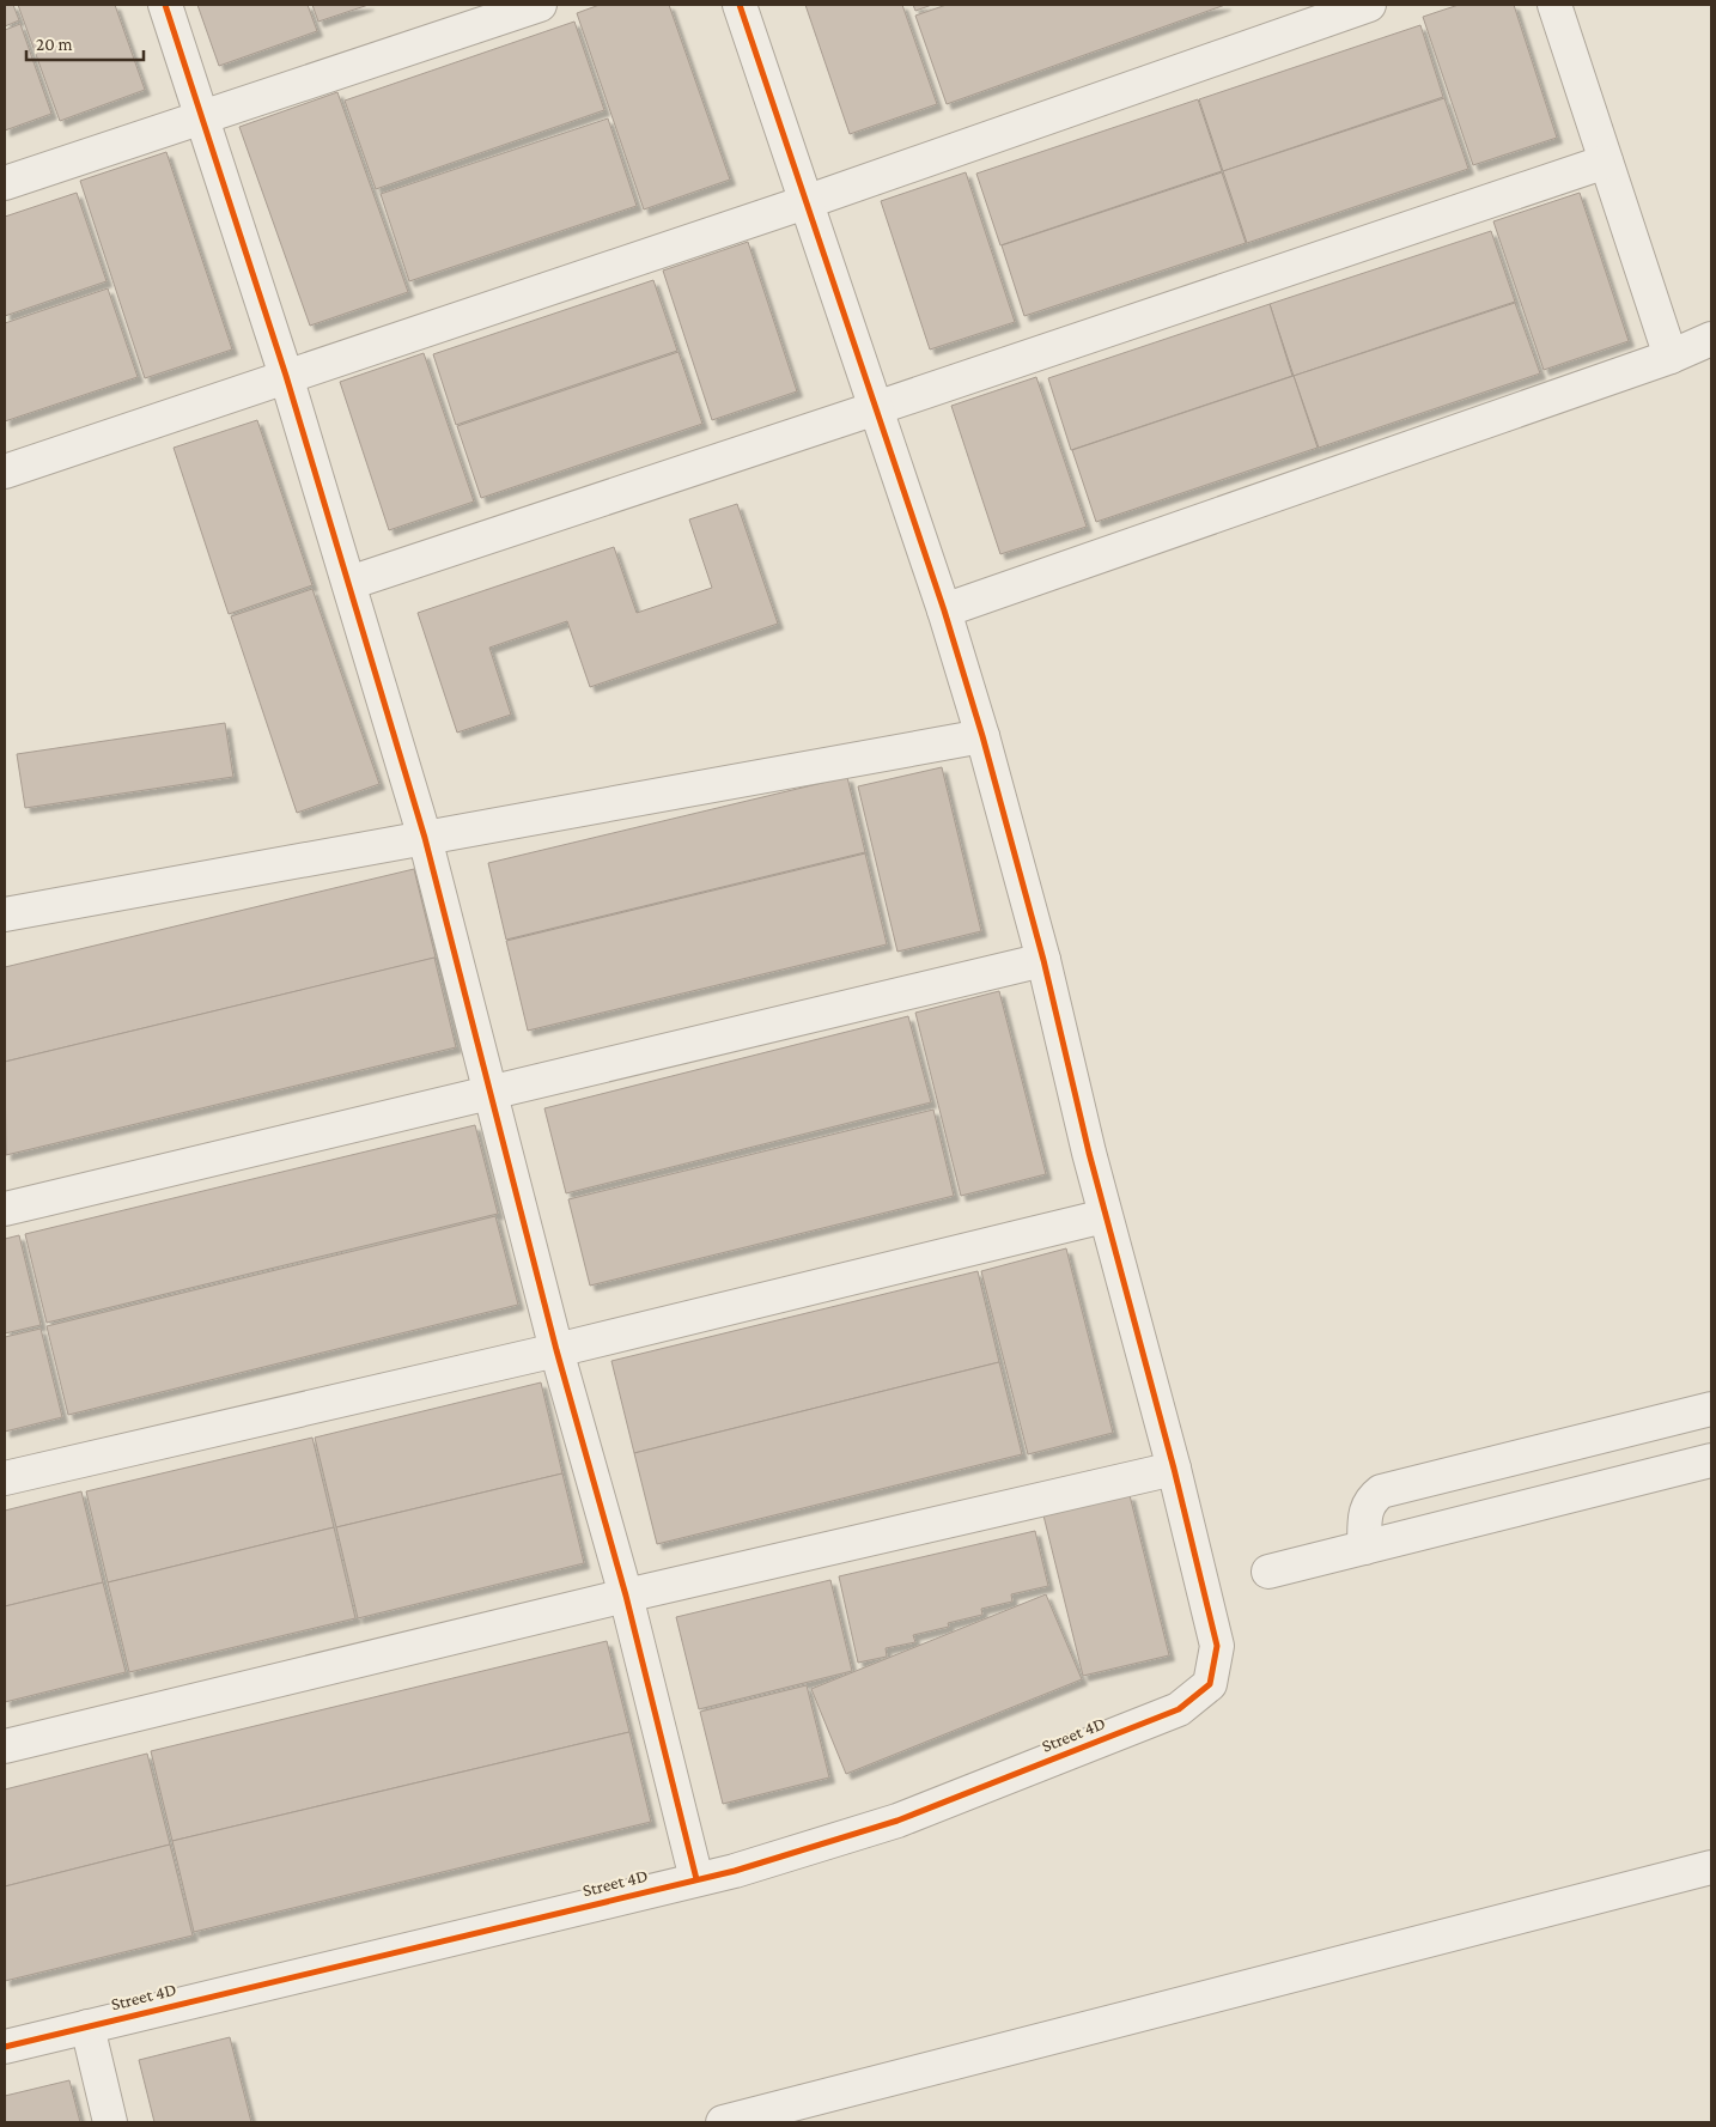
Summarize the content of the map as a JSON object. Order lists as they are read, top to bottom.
{
  "streets": {
    "street": ["Street 4D"]
  },
  "scale_bar": "20 m"
}
